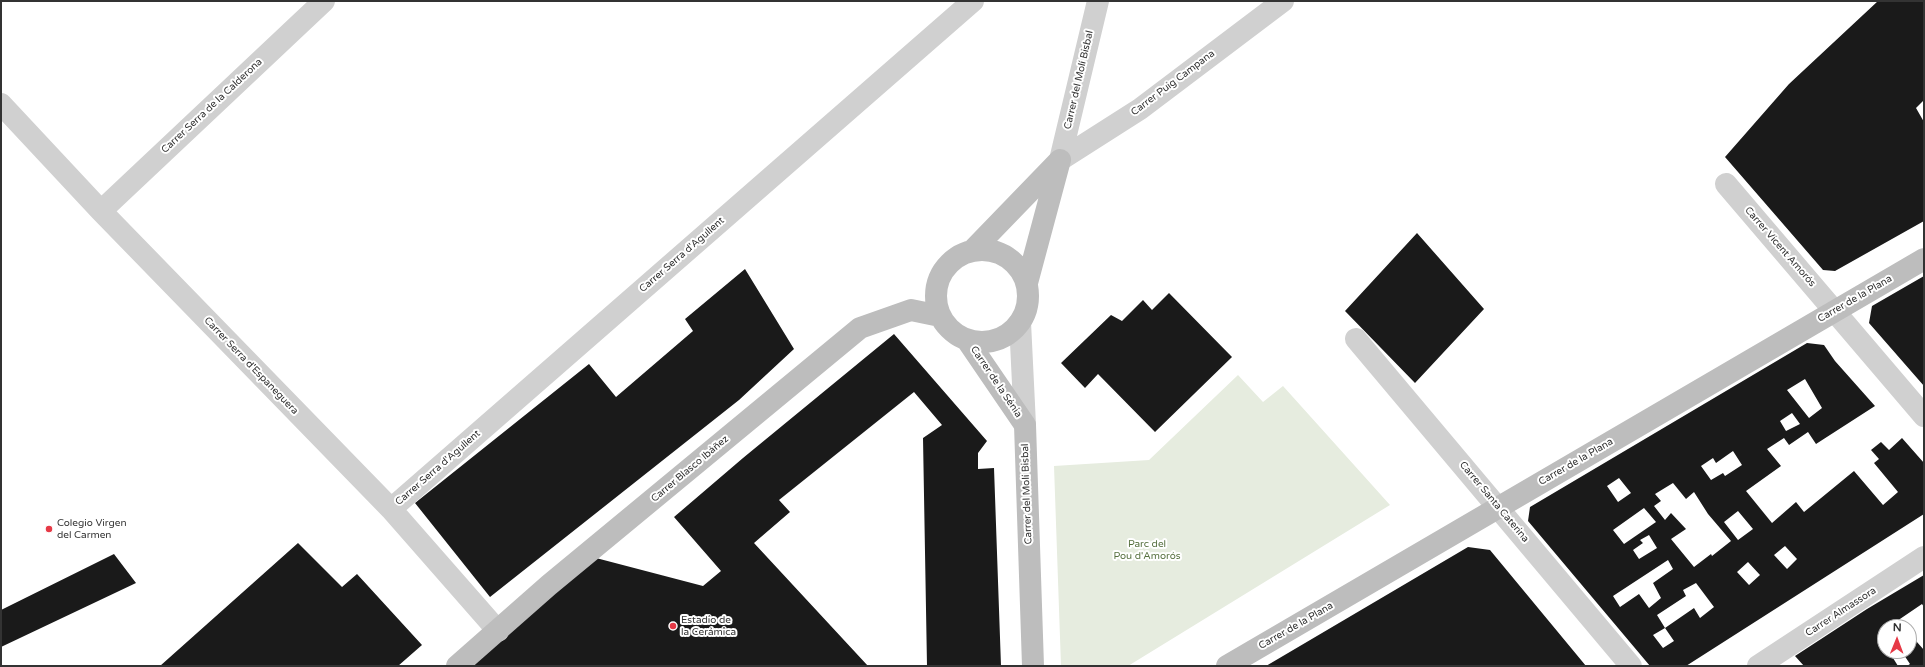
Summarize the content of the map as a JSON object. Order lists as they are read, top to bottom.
{
  "streets": {
    "main road": [
      "Carrer del Molí Bisbal",
      "Carrer de la Plana",
      "Carrer de la Sénia",
      "Carrer Blasco Ibáñez"
    ],
    "street": [
      "Carrer Puig Campana",
      "Carrer Serra de la Calderona",
      "Carrer Vicent Amorós",
      "Carrer Serra d'Agullent",
      "Carrer Serra d'Espaneguera",
      "Carrer Santa Caterina",
      "Carrer Almassora"
    ]
  },
  "crossings": [
    ["Carrer del Molí Bisbal", "Carrer Puig Campana"],
    ["Carrer del Molí Bisbal", "Carrer de la Sénia"],
    ["Carrer del Molí Bisbal", "Carrer Blasco Ibáñez"],
    ["Carrer Serra de la Calderona", "Carrer Serra d'Espaneguera"],
    ["Carrer Vicent Amorós", "Carrer de la Plana"],
    ["Carrer Serra d'Agullent", "Carrer Serra d'Espaneguera"],
    ["Carrer de la Plana", "Carrer Santa Caterina"],
    ["Carrer Serra d'Espaneguera", "Carrer Blasco Ibáñez"],
    ["Carrer de la Sénia", "Carrer Blasco Ibáñez"]
  ],
  "parks": ["Parc del Pou d'Amorós"],
  "places": ["Colegio Virgen del Carmen", "Estadio de la Cerámica"],
  "north": "top"
}
